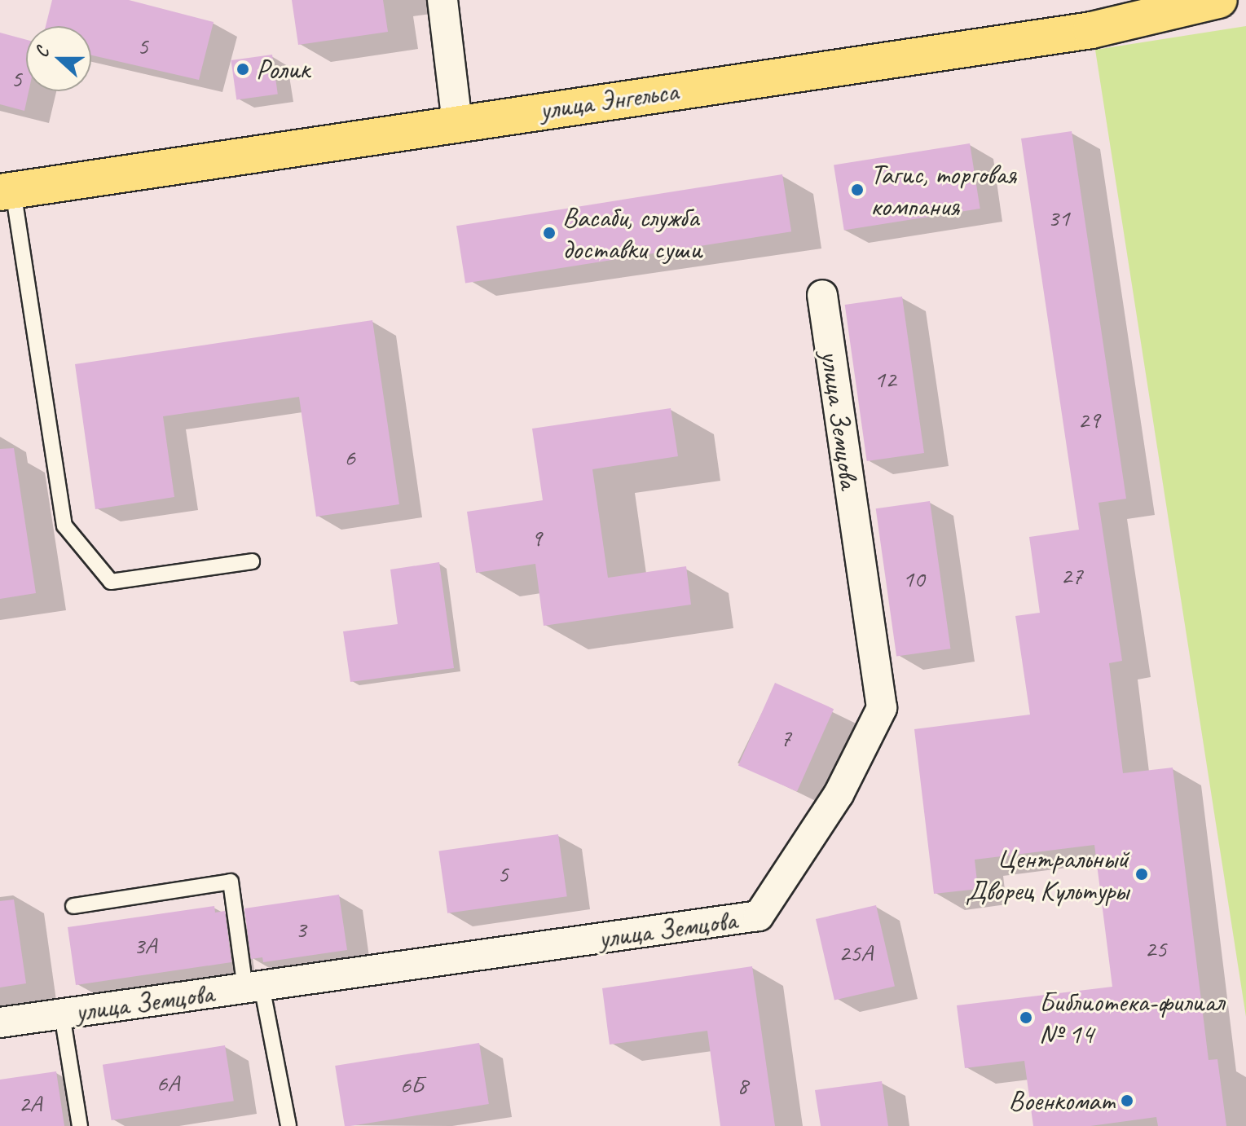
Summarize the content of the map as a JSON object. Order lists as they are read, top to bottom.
{
  "streets": {
    "main road": ["улица Энгельса"],
    "street": ["улица Земцова"]
  },
  "places": [
    "Ролик",
    "Тагис, торговая компания",
    "Васаби, служба доставки суши",
    "Центральный Дворец Культуры",
    "Библиотека-филиал № 14",
    "Военкомат"
  ],
  "house_numbers": [
    "5",
    "5",
    "31",
    "12",
    "29",
    "6",
    "9",
    "27",
    "10",
    "7",
    "5",
    "3",
    "3А",
    "25",
    "25А",
    "6А",
    "6Б",
    "8",
    "2А"
  ],
  "north": "left"
}
